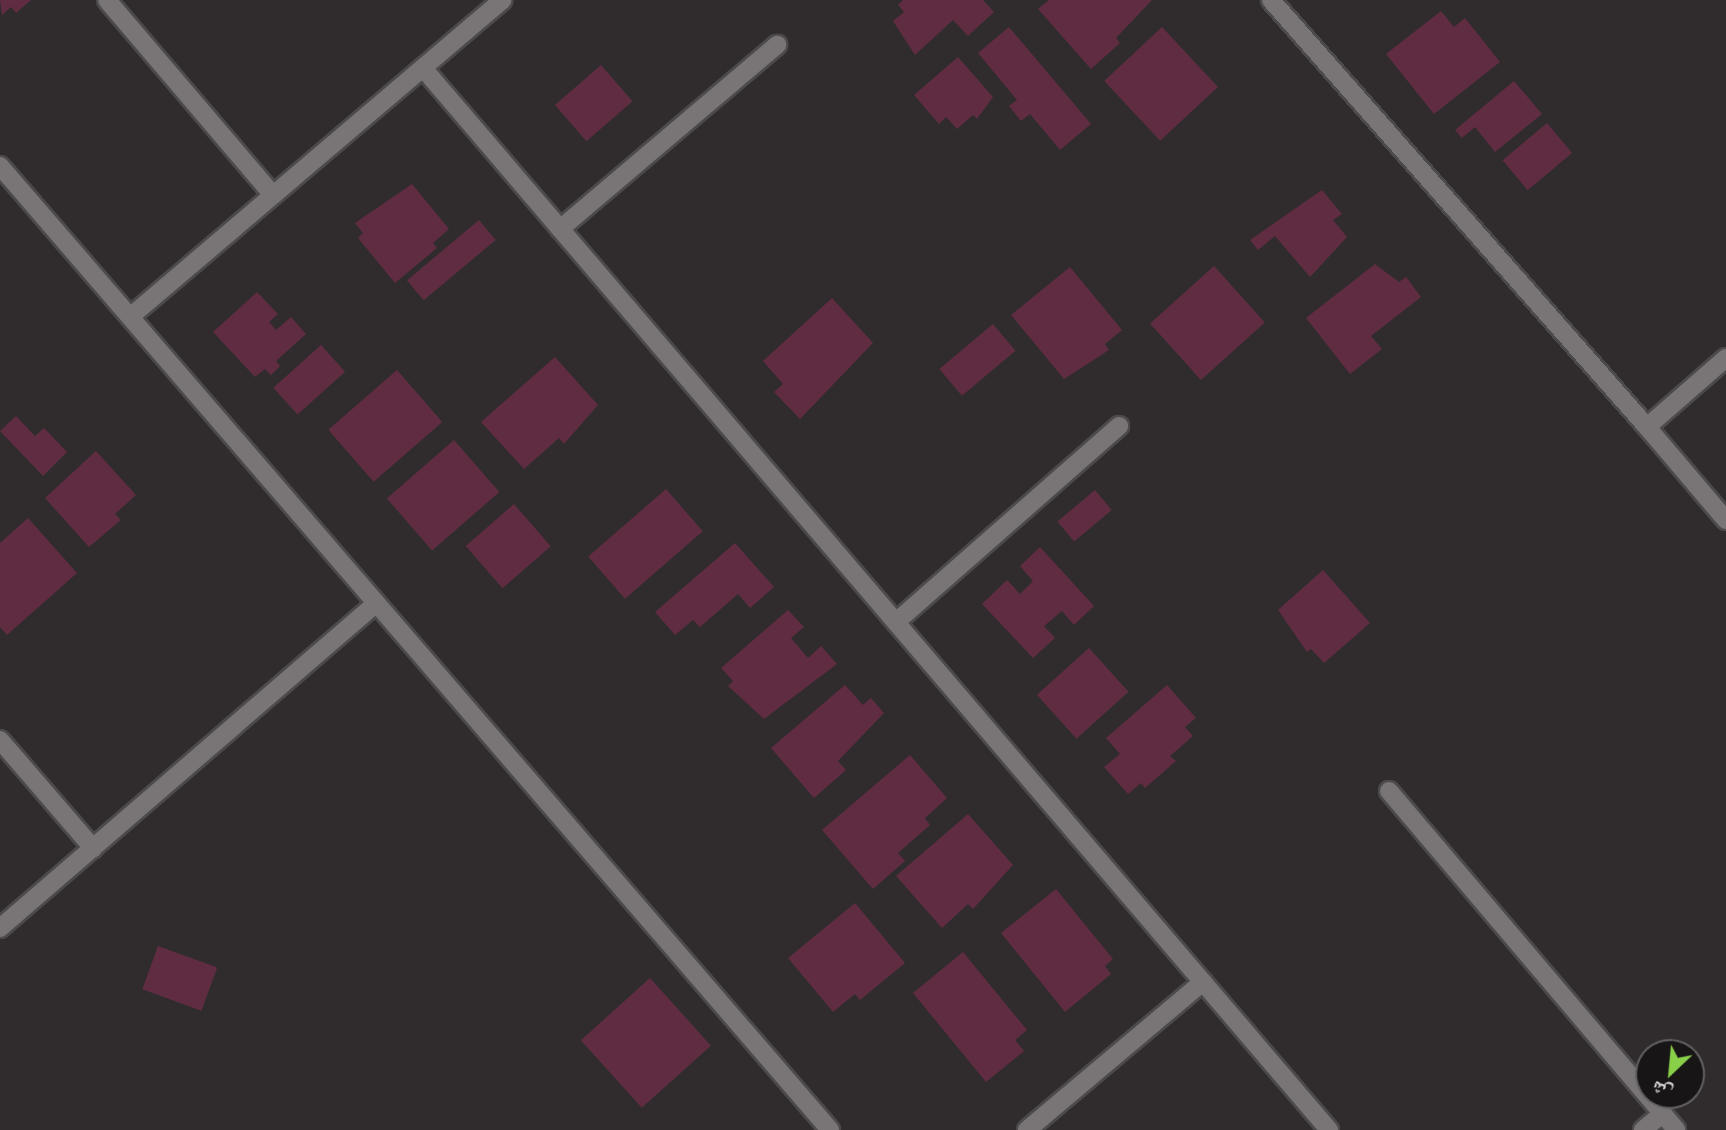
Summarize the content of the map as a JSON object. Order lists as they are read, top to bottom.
{
  "north": "bottom left"
}
